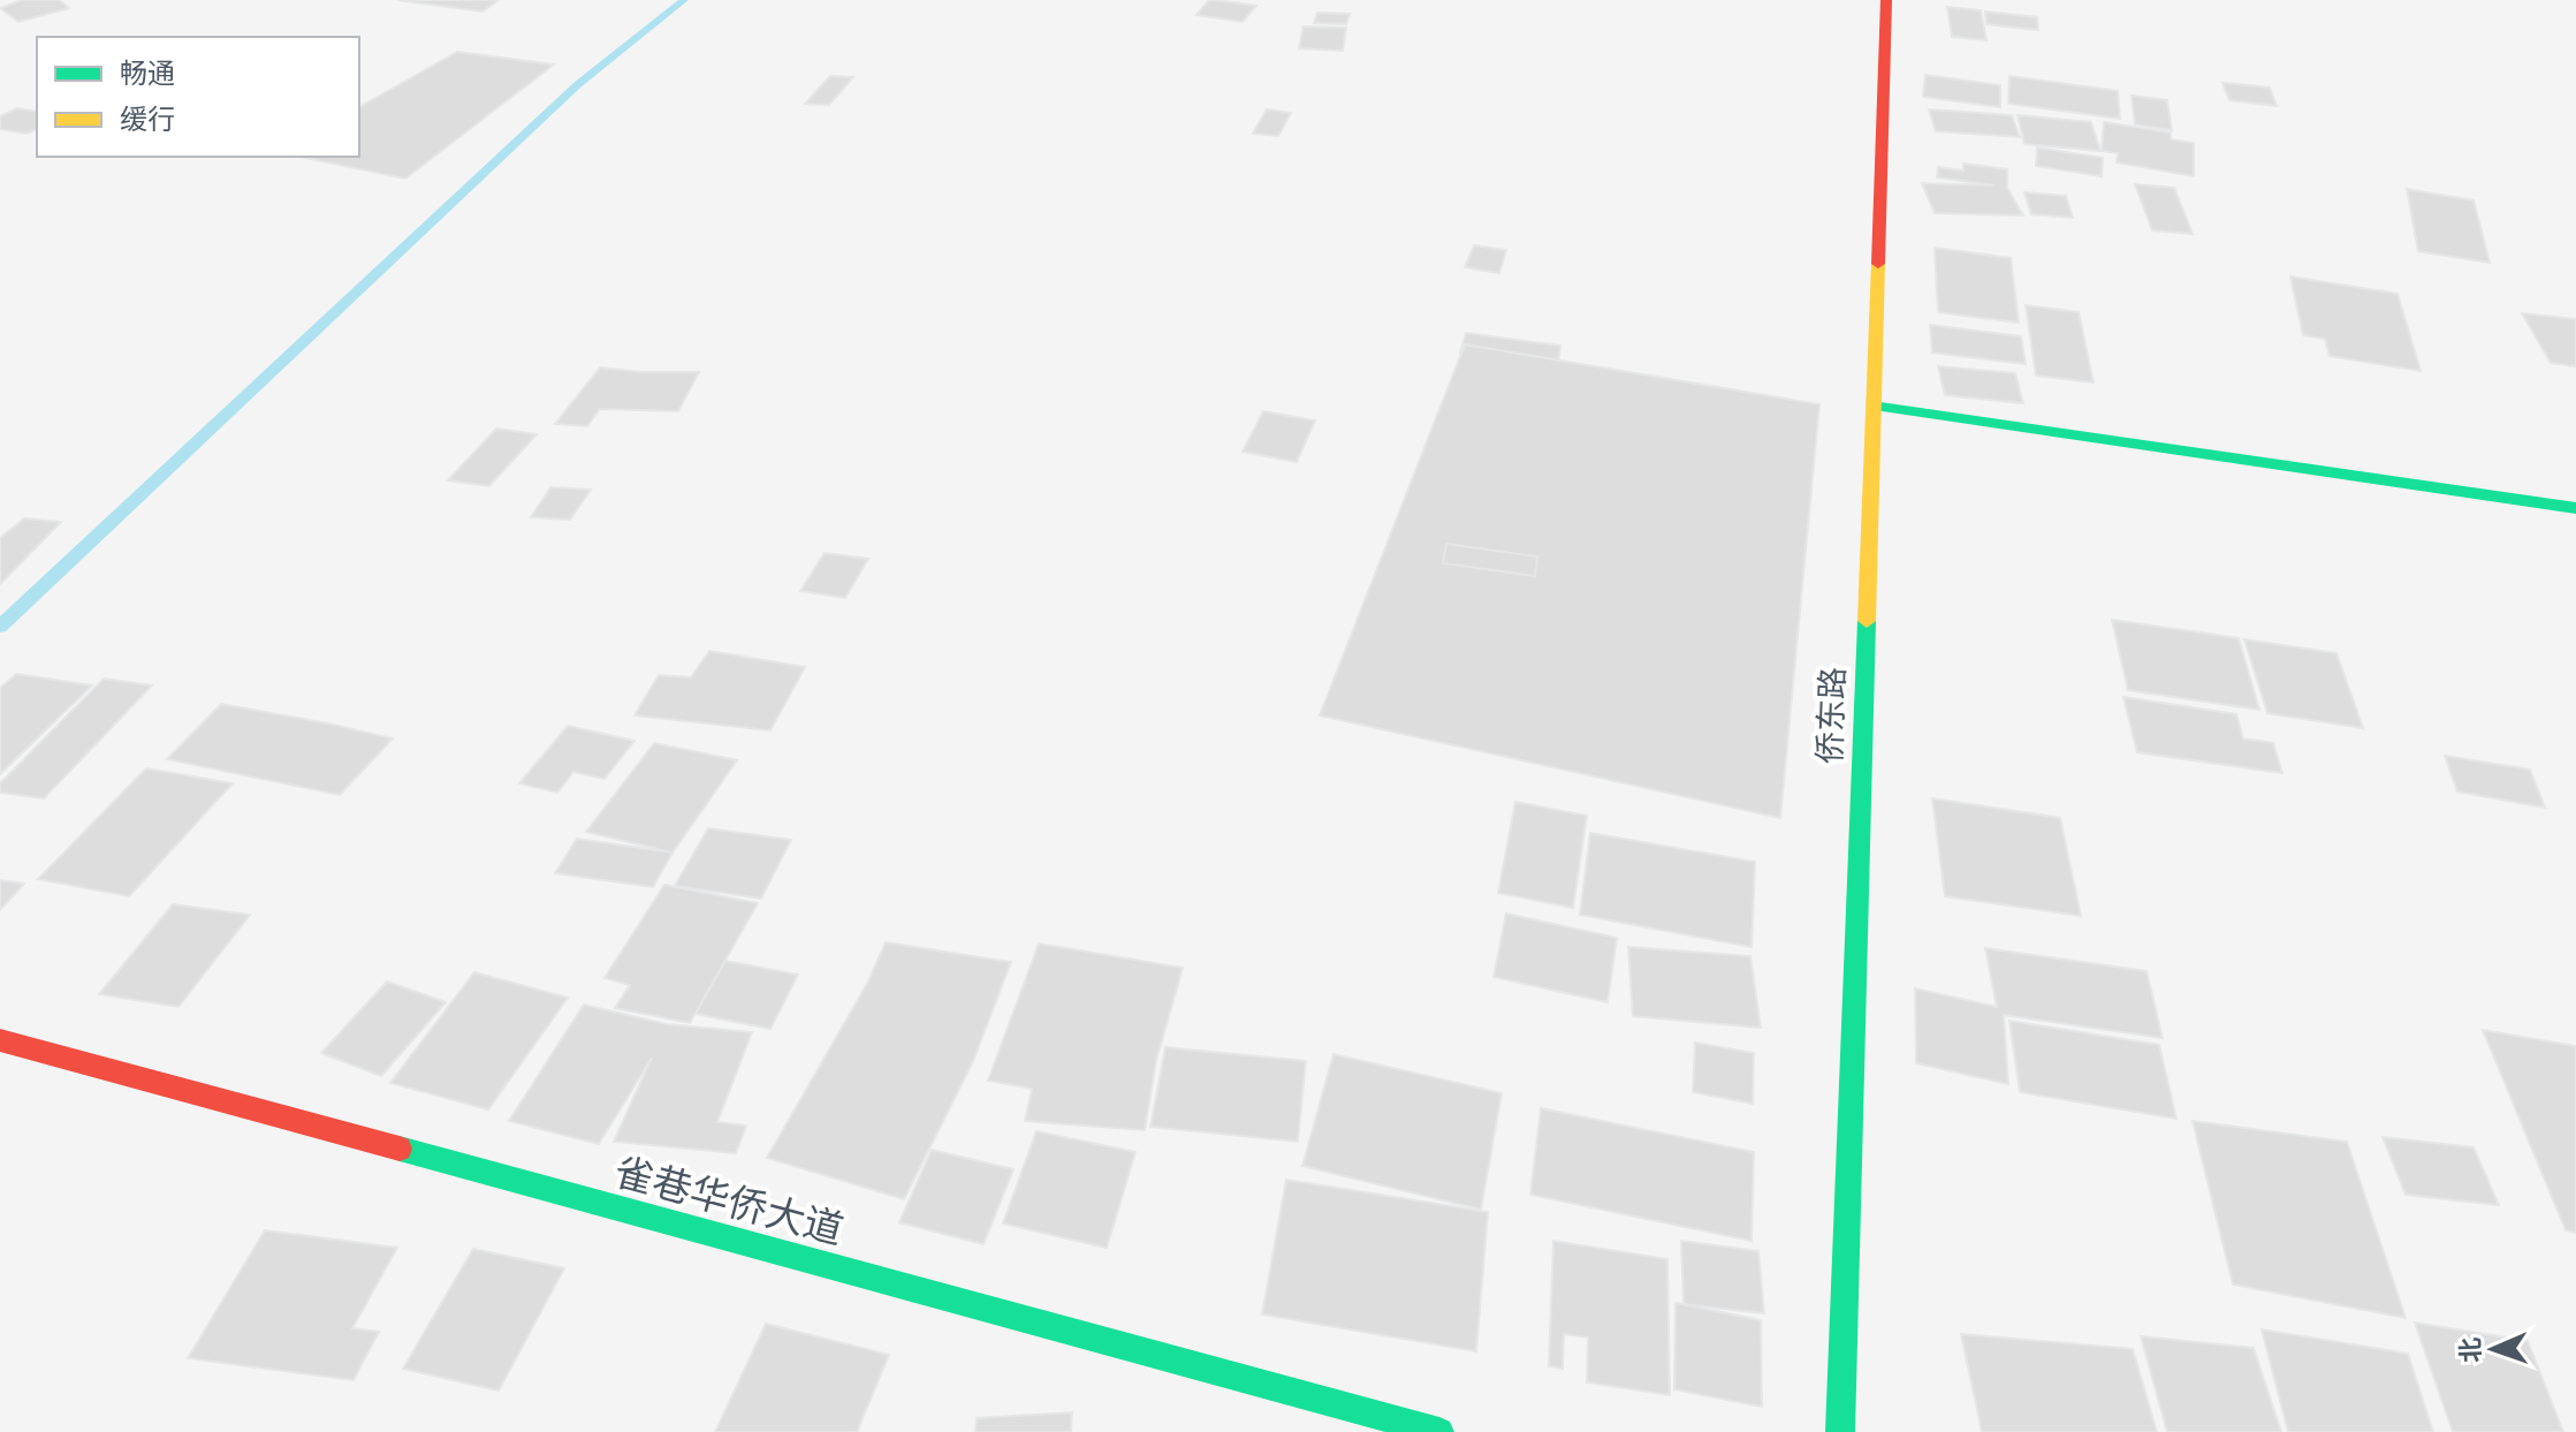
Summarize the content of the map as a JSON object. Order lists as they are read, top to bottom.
{
  "streets": {
    "street": ["侨东路", "雀巷华侨大道"]
  },
  "legend": ["畅通", "缓行"],
  "north": "left"
}
